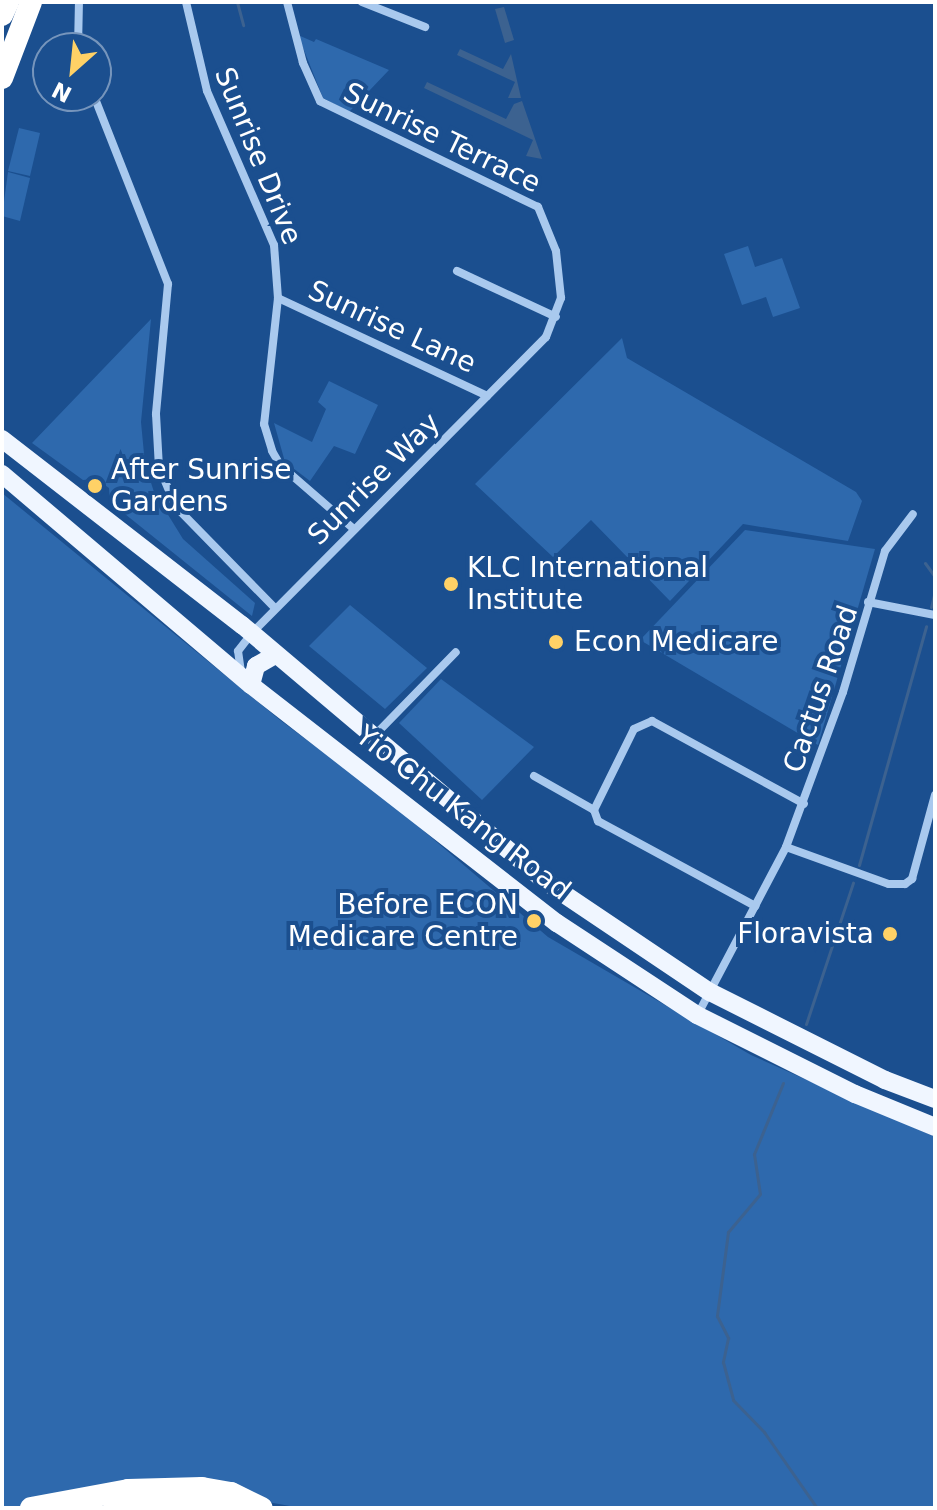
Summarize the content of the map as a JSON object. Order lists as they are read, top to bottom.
{
  "streets": {
    "main road": ["Yio Chu Kang Road"],
    "street": [
      "Sunrise Terrace",
      "Sunrise Drive",
      "Sunrise Lane",
      "Sunrise Way",
      "Cactus Road"
    ]
  },
  "crossings": [
    ["Sunrise Terrace", "Sunrise Way"],
    ["Sunrise Drive", "Sunrise Lane"],
    ["Sunrise Drive", "Sunrise Way"],
    ["Sunrise Lane", "Sunrise Way"],
    ["Sunrise Way", "Yio Chu Kang Road"],
    ["Cactus Road", "Yio Chu Kang Road"]
  ],
  "places": [
    "After Sunrise Gardens",
    "KLC International Institute",
    "Econ Medicare",
    "Before ECON Medicare Centre",
    "Floravista"
  ],
  "north": "bottom left"
}
